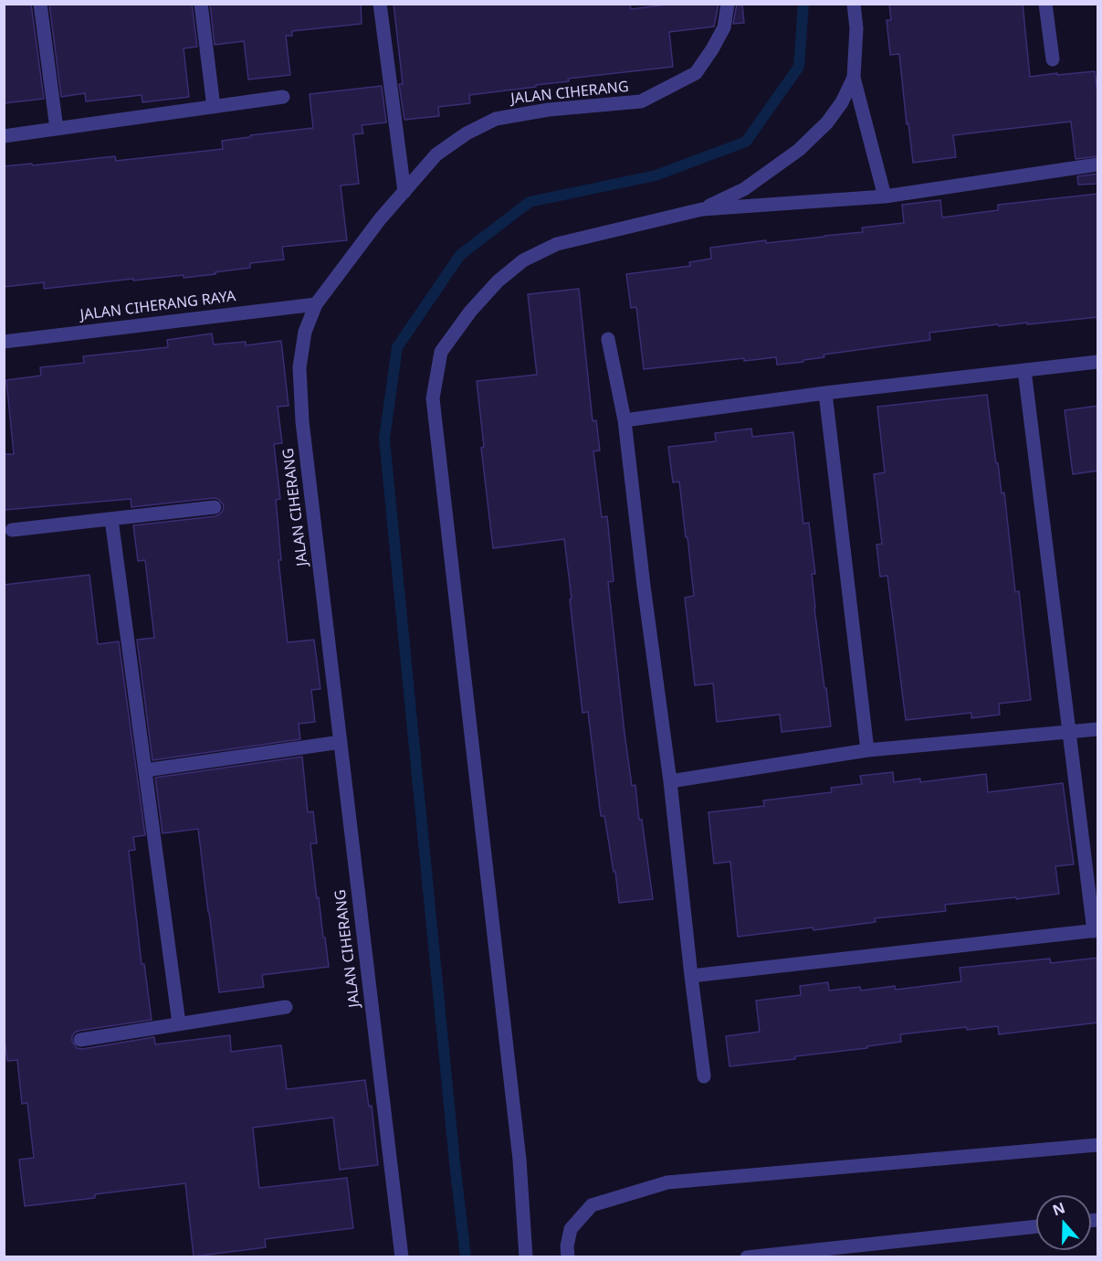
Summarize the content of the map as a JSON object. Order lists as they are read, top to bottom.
{
  "streets": {
    "street": ["JALAN CIHERANG", "JALAN CIHERANG RAYA"]
  },
  "crossings": [
    ["JALAN CIHERANG", "JALAN CIHERANG RAYA"]
  ],
  "north": "top"
}
